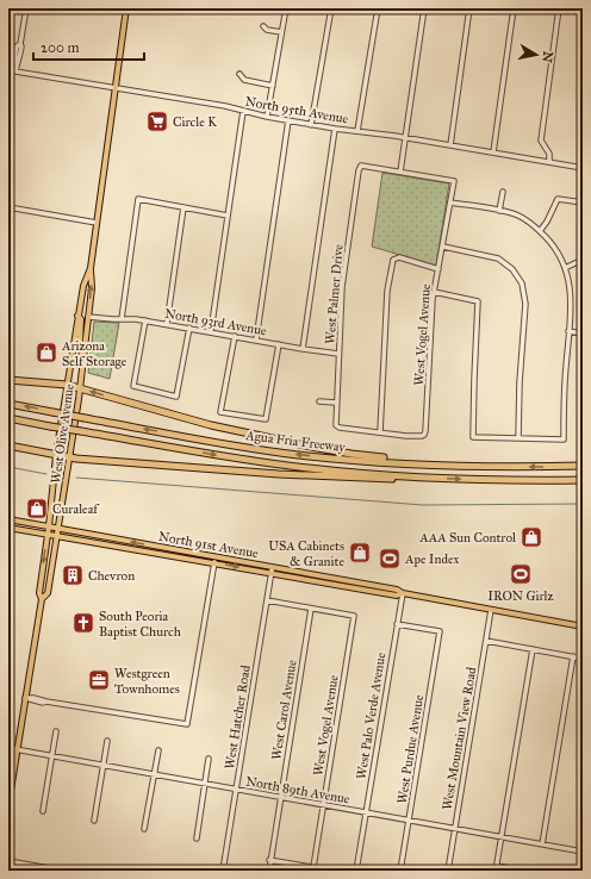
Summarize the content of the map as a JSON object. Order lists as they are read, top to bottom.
{
  "streets": {
    "highway": ["Agua Fria Freeway"],
    "main road": ["West Olive Avenue", "North 91st Avenue"],
    "street": [
      "North 95th Avenue",
      "West Palmer Drive",
      "North 93rd Avenue",
      "West Vogel Avenue",
      "West Carol Avenue",
      "West Palo Verde Avenue",
      "West Hatcher Road",
      "West Mountain View Road",
      "West Purdue Avenue",
      "North 89th Avenue"
    ]
  },
  "crossings": [
    ["North 95th Avenue", "West Olive Avenue"],
    ["West Palmer Drive", "North 93rd Avenue"],
    ["West Palmer Drive", "West Vogel Avenue"],
    ["North 93rd Avenue", "West Olive Avenue"],
    ["West Vogel Avenue", "West Carol Avenue"],
    ["West Vogel Avenue", "North 89th Avenue"],
    ["West Olive Avenue", "North 91st Avenue"],
    ["West Olive Avenue", "North 89th Avenue"],
    ["North 91st Avenue", "West Palo Verde Avenue"],
    ["North 91st Avenue", "West Hatcher Road"],
    ["North 91st Avenue", "West Mountain View Road"],
    ["West Carol Avenue", "North 89th Avenue"],
    ["West Palo Verde Avenue", "West Purdue Avenue"],
    ["West Palo Verde Avenue", "North 89th Avenue"],
    ["West Hatcher Road", "North 89th Avenue"],
    ["West Mountain View Road", "North 89th Avenue"],
    ["West Purdue Avenue", "North 89th Avenue"]
  ],
  "places": {
    "supermarket": ["Circle K"],
    "shop": [
      "Arizona Self Storage",
      "Curaleaf",
      "AAA Sun Control",
      "USA Cabinets & Granite"
    ],
    "sports": ["Ape Index", "IRON Girlz"],
    "building": ["Chevron"],
    "church": ["South Peoria Baptist Church"],
    "office": ["Westgreen Townhomes"]
  },
  "scale_bar": "200 m",
  "north": "right"
}
